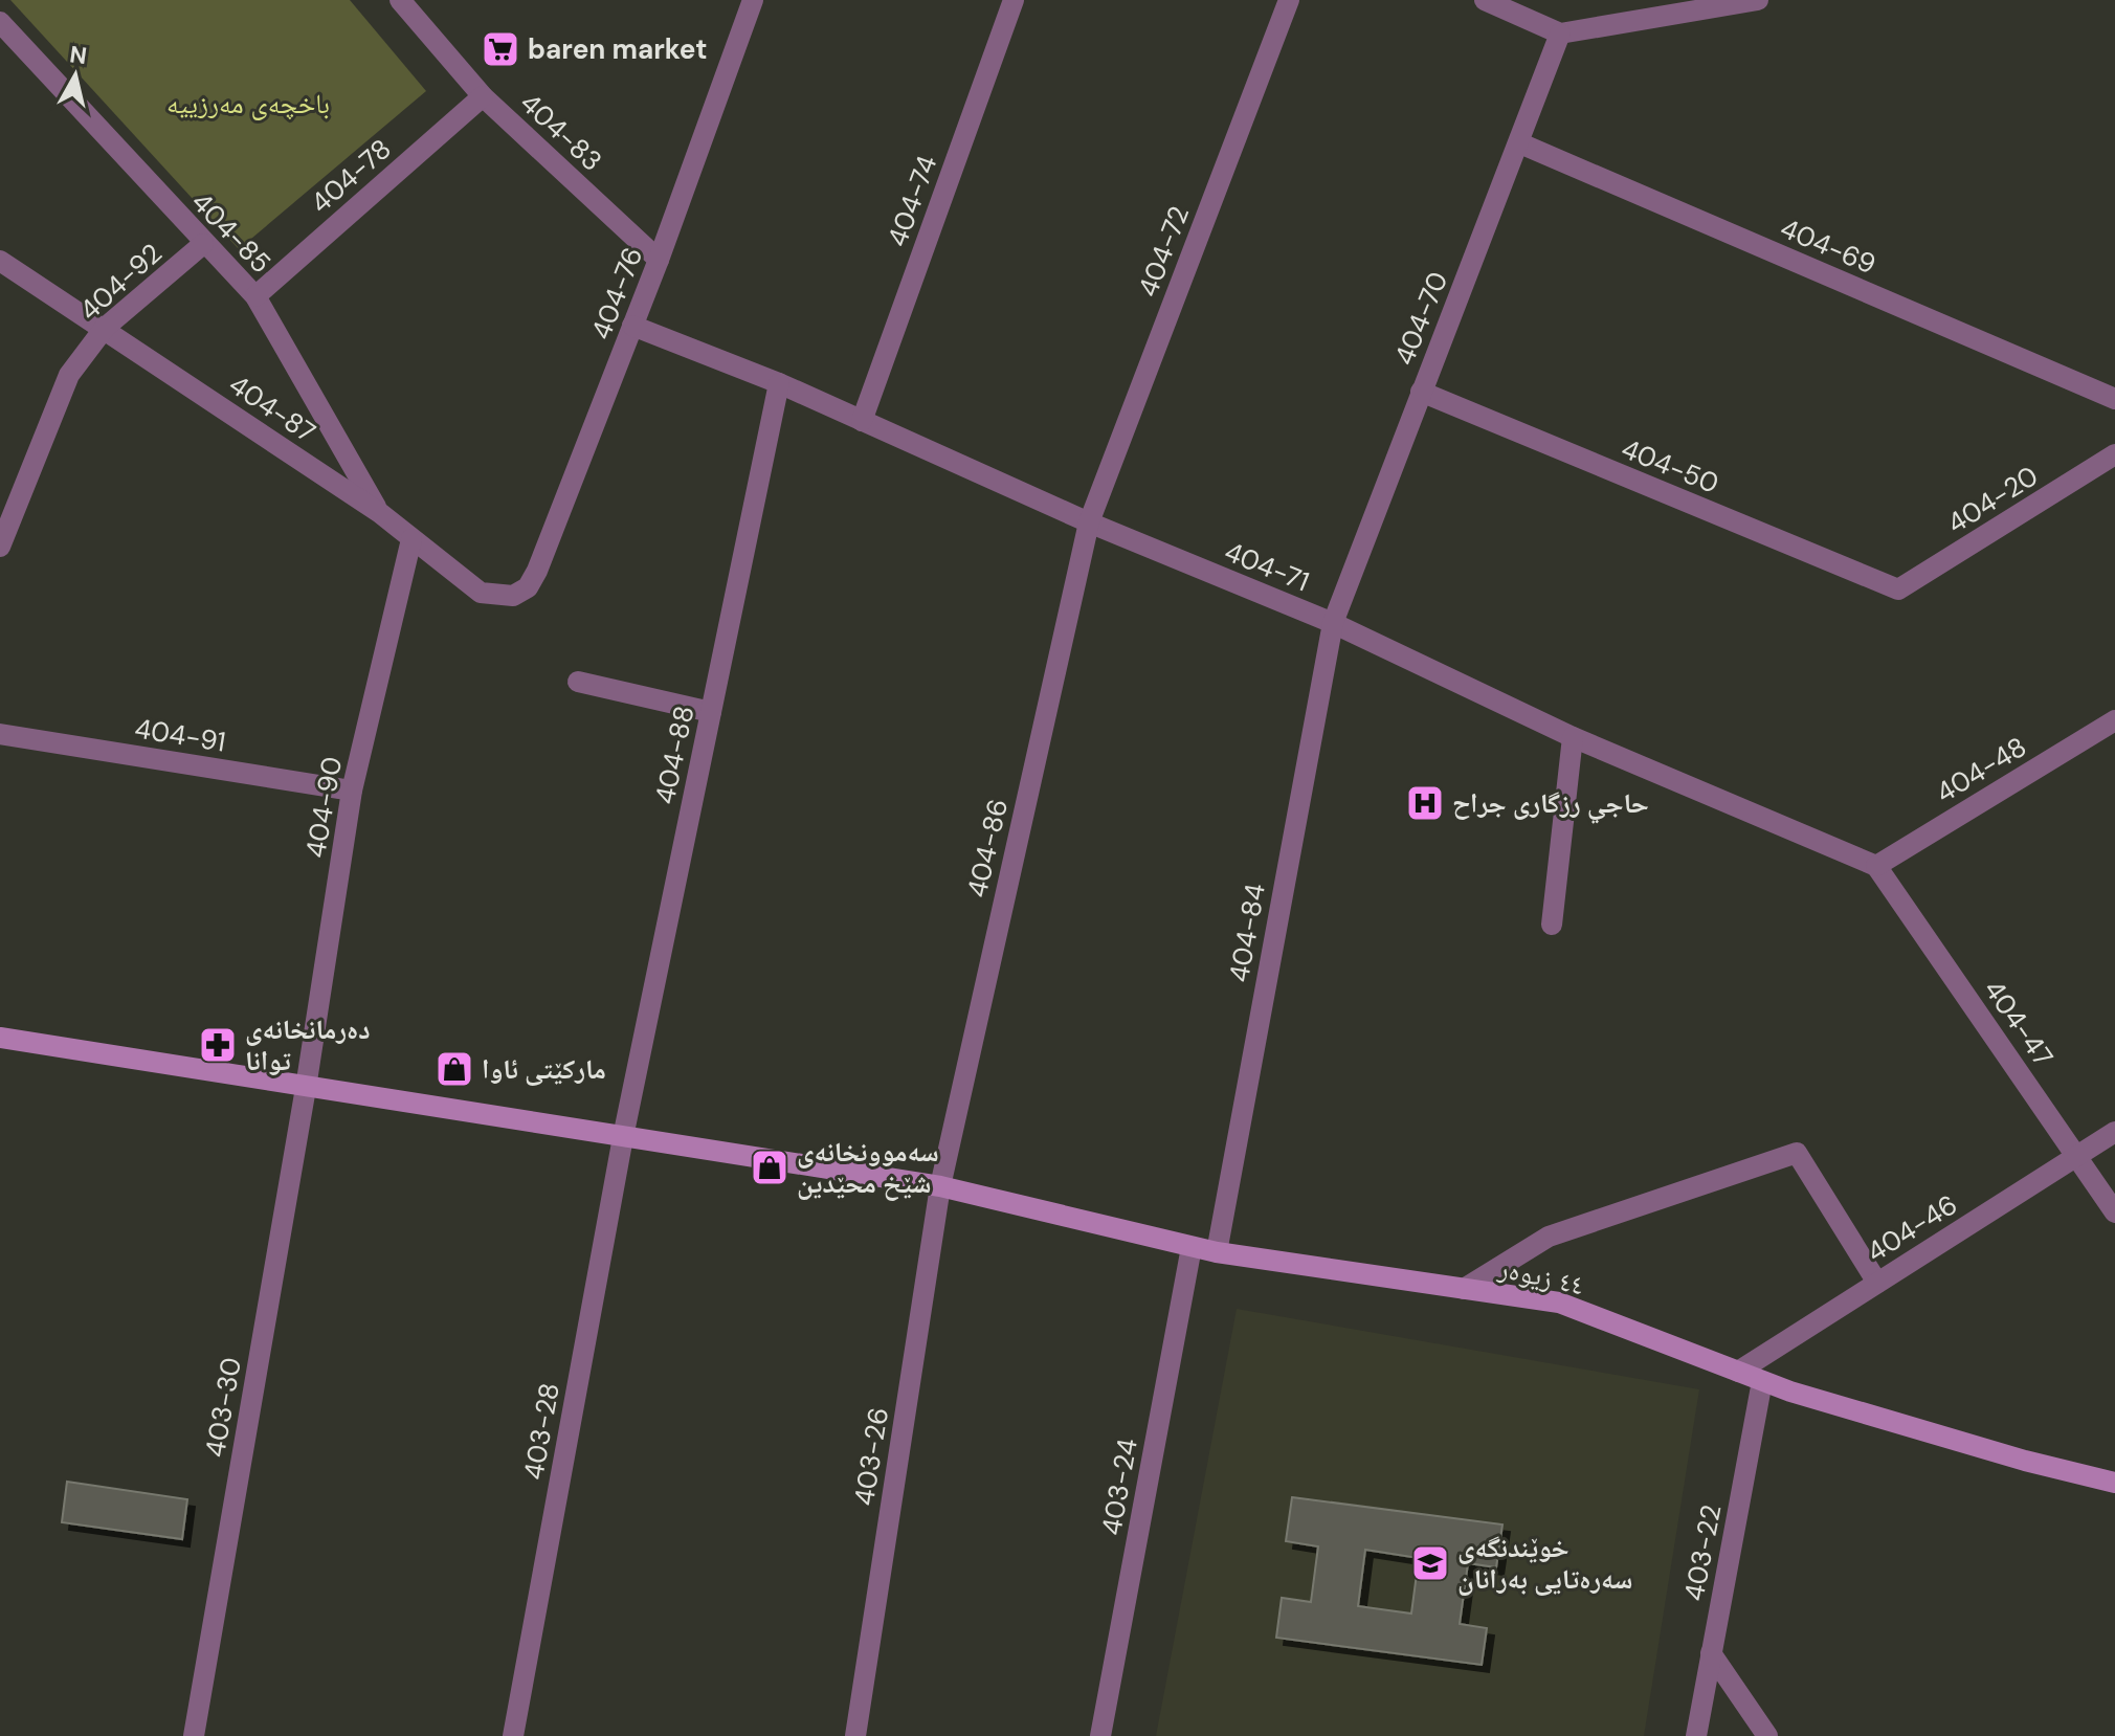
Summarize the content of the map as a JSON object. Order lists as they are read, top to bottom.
{
  "streets": {
    "street": [
      "404-83",
      "404-78",
      "404-74",
      "404-85",
      "404-69",
      "404-72",
      "404-92",
      "404-76",
      "404-70",
      "404-87",
      "404-50",
      "404-20",
      "404-71",
      "404-91",
      "404-88",
      "404-48",
      "404-90",
      "404-86",
      "404-84",
      "404-47",
      "404-46",
      "٤٤ زیوەر",
      "403-30",
      "403-28",
      "403-26",
      "403-24",
      "403-22"
    ]
  },
  "crossings": [
    ["404-83", "404-78"],
    ["404-83", "404-76"],
    ["404-78", "404-85"],
    ["404-74", "404-71"],
    ["404-85", "404-92"],
    ["404-85", "404-87"],
    ["404-69", "404-70"],
    ["404-72", "404-71"],
    ["404-72", "404-86"],
    ["404-92", "404-87"],
    ["404-76", "404-87"],
    ["404-76", "404-71"],
    ["404-70", "404-50"],
    ["404-70", "404-71"],
    ["404-70", "404-84"],
    ["404-87", "404-90"],
    ["404-50", "404-20"],
    ["404-71", "404-88"],
    ["404-71", "404-48"],
    ["404-71", "404-86"],
    ["404-71", "404-84"],
    ["404-71", "404-47"],
    ["404-91", "404-90"],
    ["404-88", "٤٤ زیوەر"],
    ["404-88", "403-28"],
    ["404-48", "404-47"],
    ["404-90", "٤٤ زیوەر"],
    ["404-90", "403-30"],
    ["404-86", "٤٤ زیوەر"],
    ["404-86", "403-26"],
    ["404-84", "٤٤ زیوەر"],
    ["404-47", "404-46"],
    ["404-46", "٤٤ زیوەر"],
    ["٤٤ زیوەر", "403-30"],
    ["٤٤ زیوەر", "403-28"],
    ["٤٤ زیوەر", "403-26"],
    ["٤٤ زیوەر", "403-24"],
    ["٤٤ زیوەر", "403-22"]
  ],
  "parks": ["باخچەی مەرزییە"],
  "places": {
    "supermarket": ["baren market"],
    "hospital": ["حاجي رزگارى جراح"],
    "pharmacy": ["دەرمانخانەی توانا"],
    "shop": ["مارکێتی ئاوا", "سەموونخانەی شێخ محێدین"],
    "school or university": ["خوێندنگەی سەرەتایی بەرانان"]
  },
  "north": "top"
}
